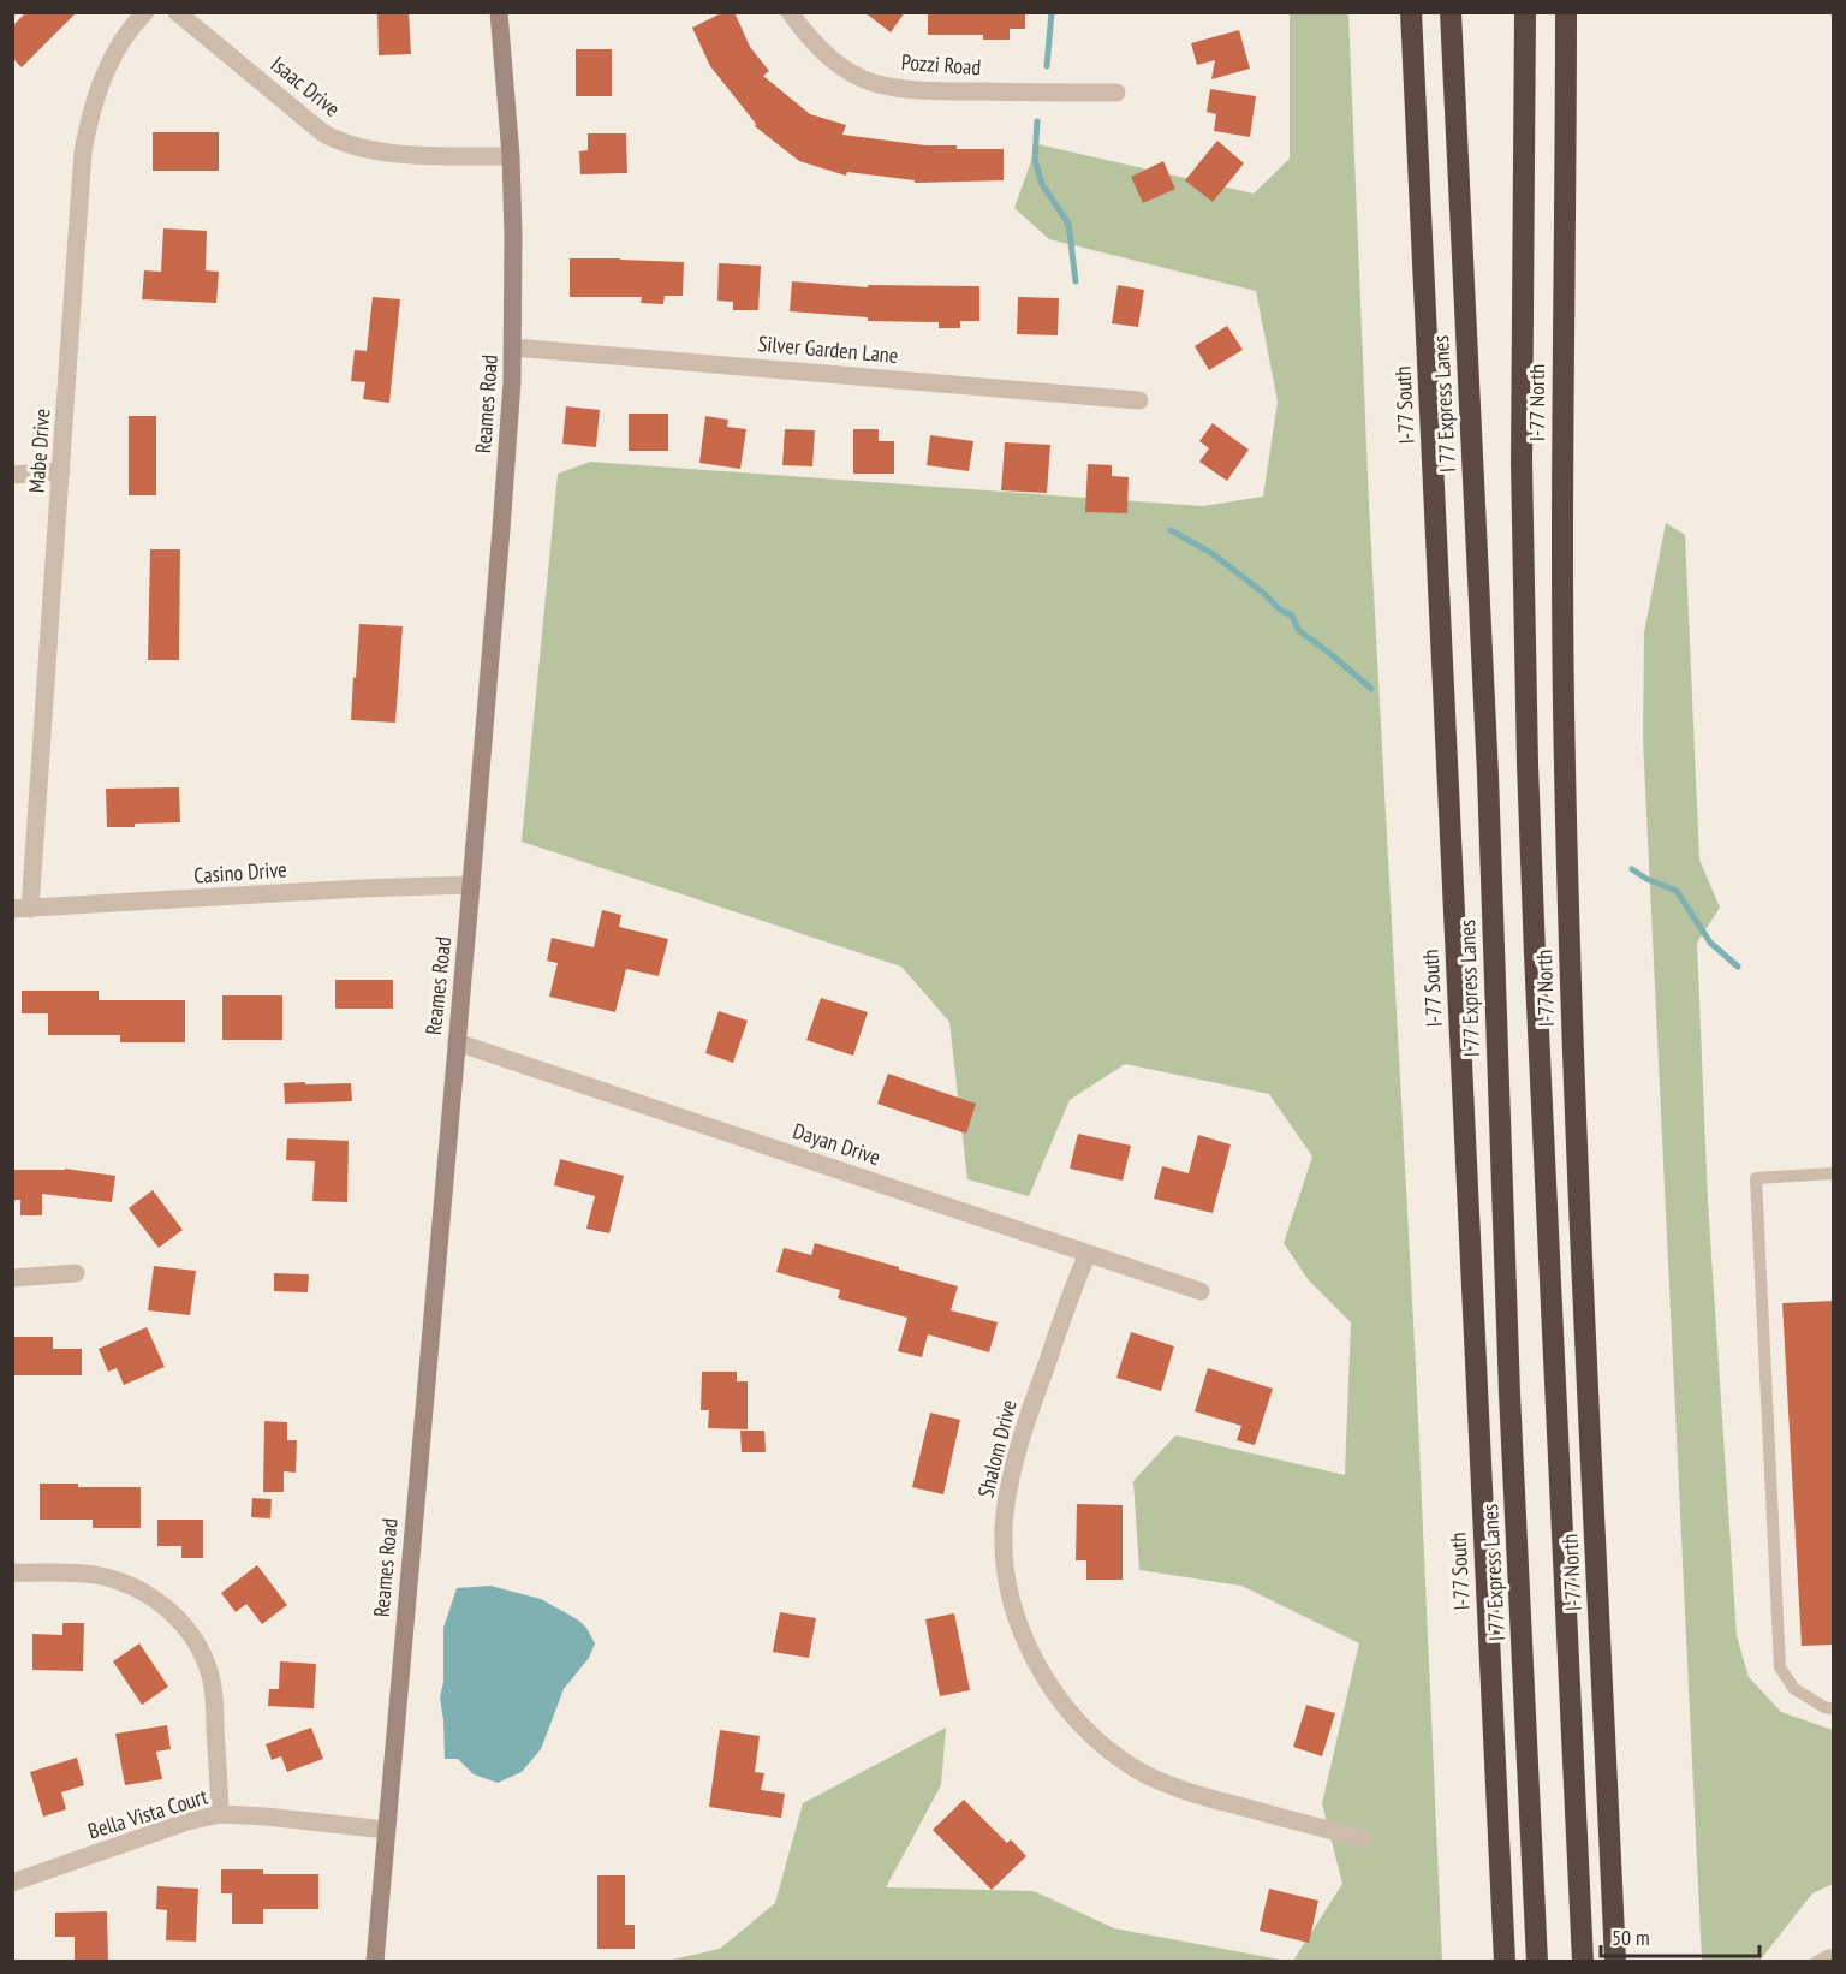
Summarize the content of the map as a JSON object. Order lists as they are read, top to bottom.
{
  "streets": {
    "highway": ["I-77 North", "I 77 Express Lanes", "I-77 South"],
    "main road": ["Reames Road"],
    "street": [
      "Pozzi Road",
      "Isaac Drive",
      "Silver Garden Lane",
      "Mabe Drive",
      "Casino Drive",
      "Dayan Drive",
      "Shalom Drive",
      "Bella Vista Court"
    ]
  },
  "crossings": [
    ["Isaac Drive", "Reames Road"],
    ["Silver Garden Lane", "Reames Road"],
    ["Reames Road", "Casino Drive"],
    ["Reames Road", "Dayan Drive"],
    ["Reames Road", "Bella Vista Court"],
    ["Mabe Drive", "Casino Drive"],
    ["Dayan Drive", "Shalom Drive"]
  ],
  "scale_bar": "50 m"
}
